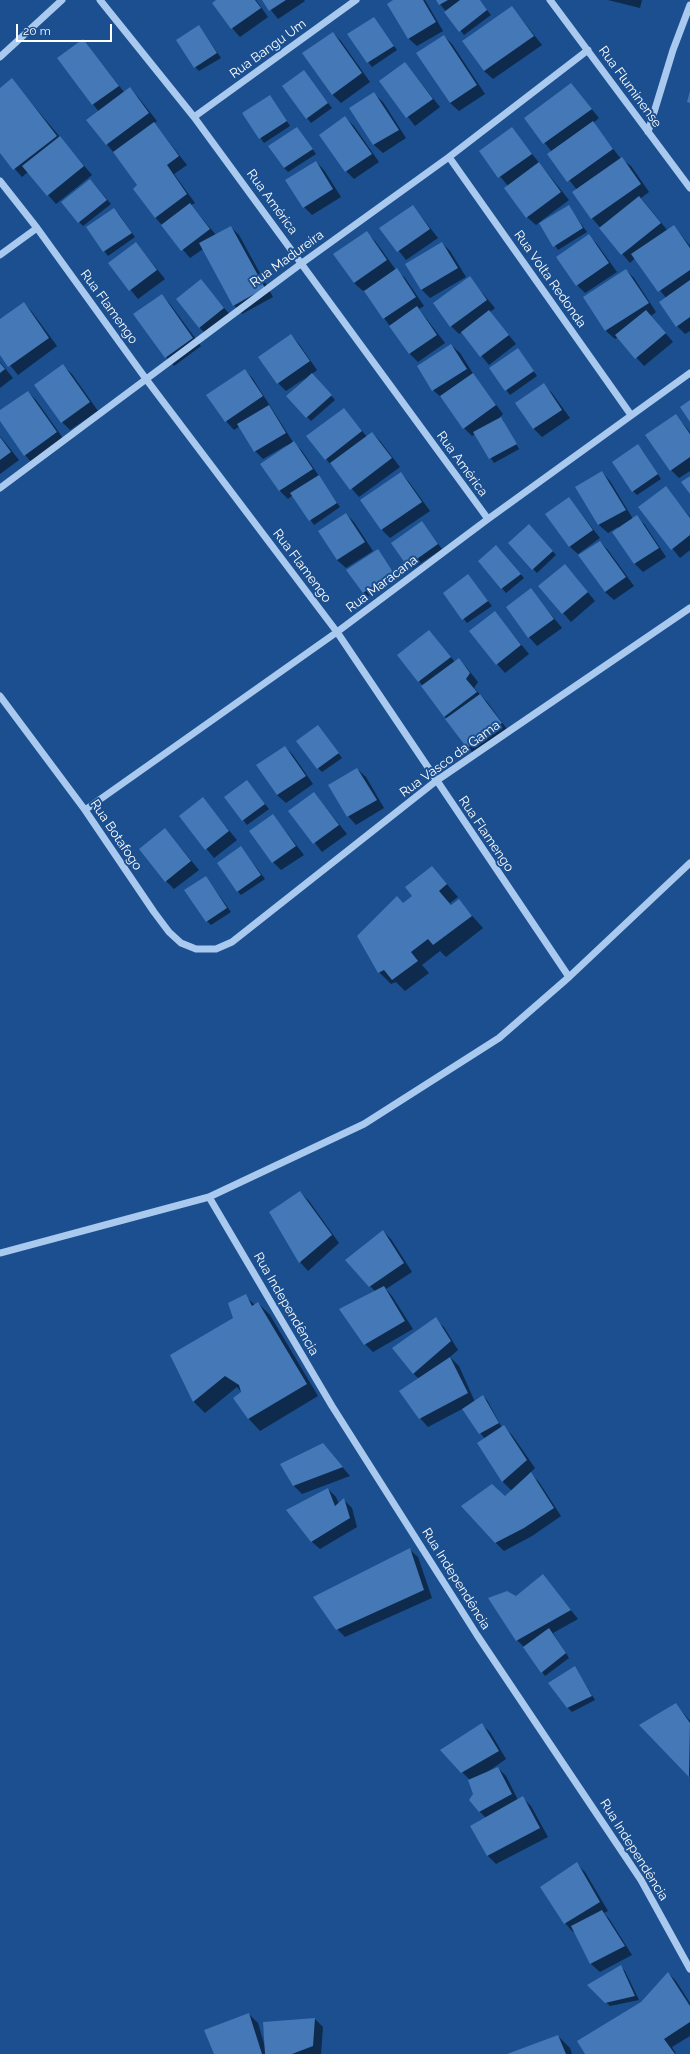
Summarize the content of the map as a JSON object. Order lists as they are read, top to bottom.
{
  "streets": {
    "street": [
      "Rua Bangu Um",
      "Rua Fluminense",
      "Rua América",
      "Rua Madureira",
      "Rua Volta Redonda",
      "Rua Flamengo",
      "Rua Maracana",
      "Rua Vasco da Gama",
      "Rua Botafogo",
      "Rua Independência"
    ]
  },
  "crossings": [
    ["Rua Bangu Um", "Rua América"],
    ["Rua Fluminense", "Rua Madureira"],
    ["Rua América", "Rua Madureira"],
    ["Rua América", "Rua Maracana"],
    ["Rua Madureira", "Rua Volta Redonda"],
    ["Rua Madureira", "Rua Flamengo"],
    ["Rua Volta Redonda", "Rua Maracana"],
    ["Rua Flamengo", "Rua Maracana"],
    ["Rua Flamengo", "Rua Vasco da Gama"],
    ["Rua Maracana", "Rua Botafogo"],
    ["Rua Vasco da Gama", "Rua Botafogo"]
  ],
  "scale_bar": "20 m"
}
